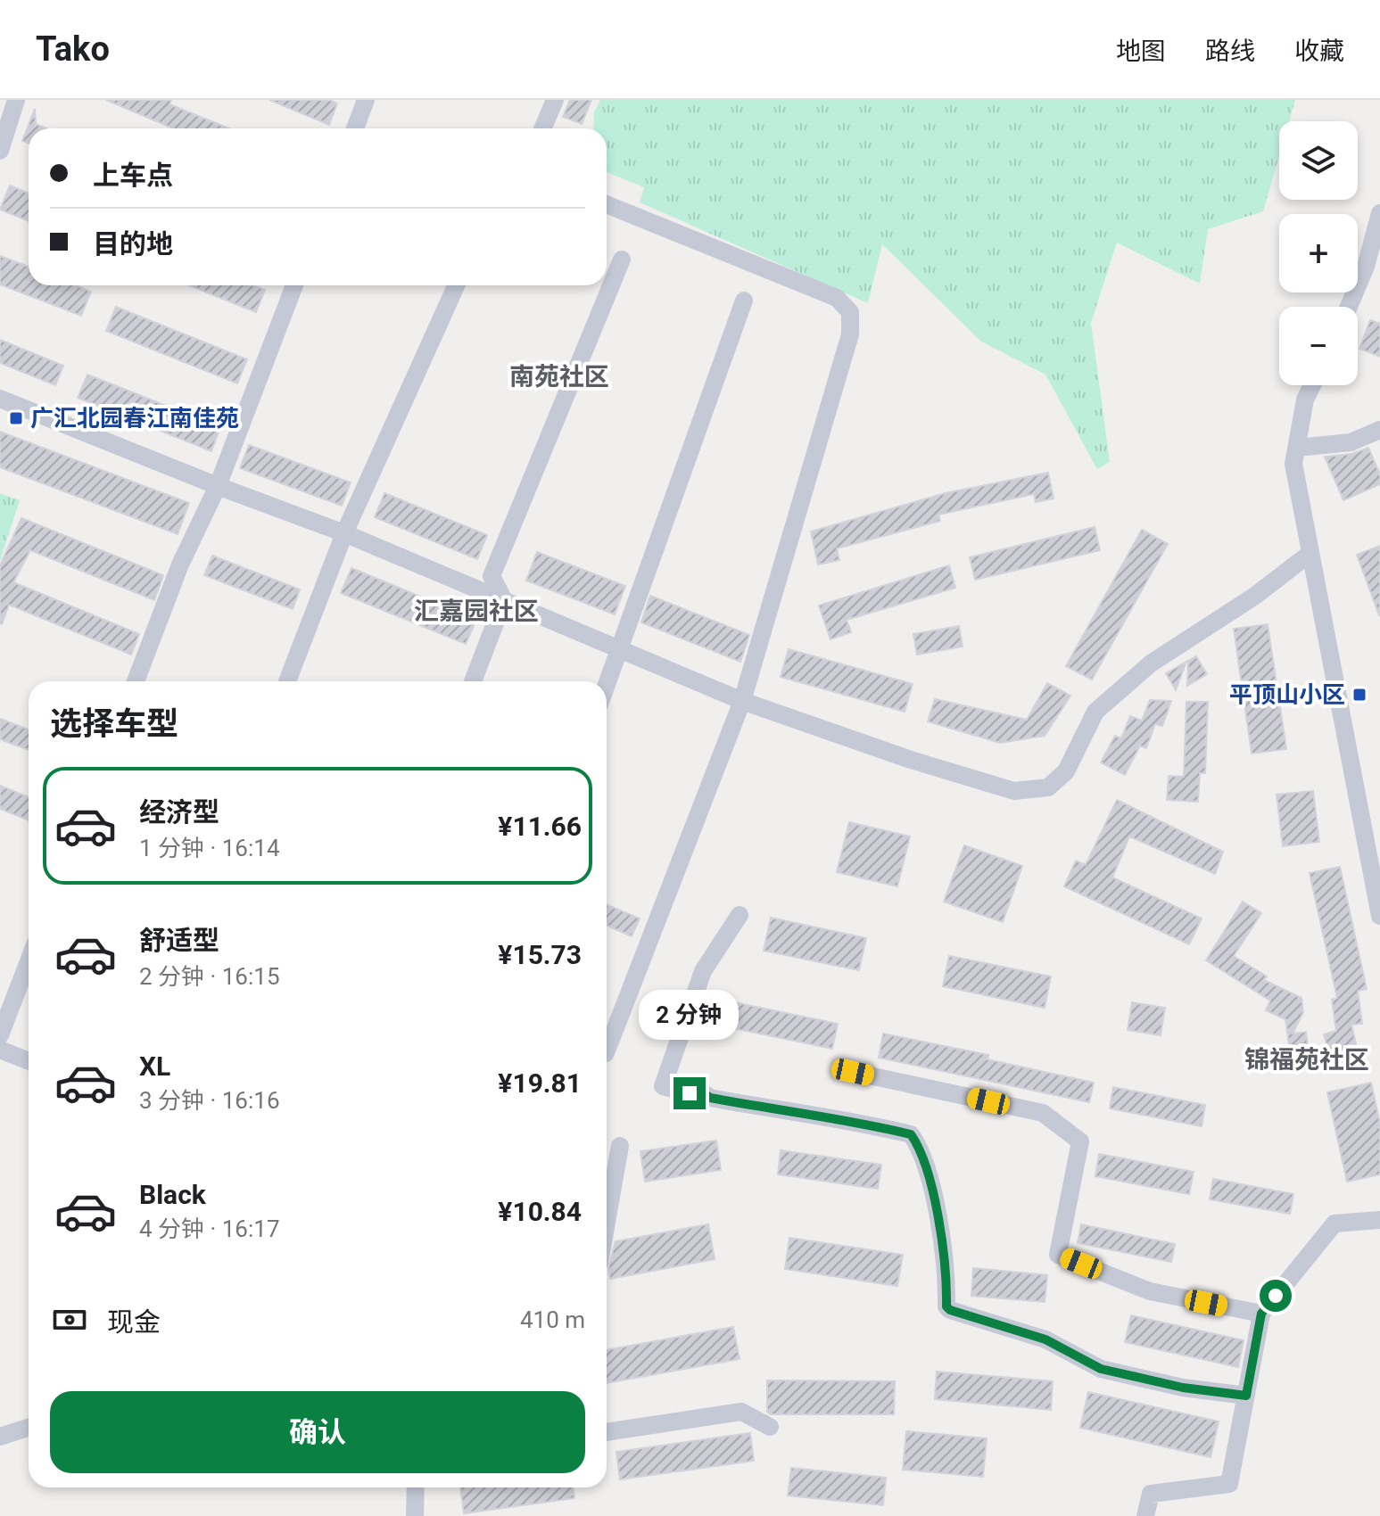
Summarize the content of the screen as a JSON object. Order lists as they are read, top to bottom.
{
  "districts": ["南苑社区", "汇嘉园社区", "锦福苑社区"],
  "places": {
    "transit": ["广汇北园春江南佳苑", "平顶山小区"]
  },
  "page": {
    "header": "Tako",
    "nav": ["地图", "路线", "收藏"],
    "map_buttons": ["+", "−"],
    "banner": ["上车点", "目的地"],
    "heading": "选择车型",
    "list": [
      {
        "name": "经济型",
        "note": "1 分钟 · 16:14",
        "value": "¥11.66"
      },
      {
        "name": "舒适型",
        "note": "2 分钟 · 16:15",
        "value": "¥15.73"
      },
      {
        "name": "XL",
        "note": "3 分钟 · 16:16",
        "value": "¥19.81"
      },
      {
        "name": "Black",
        "note": "4 分钟 · 16:17",
        "value": "¥10.84"
      }
    ],
    "bubble": "2 分钟",
    "pay": ["现金", "410 m"],
    "buttons": "确认"
  }
}
